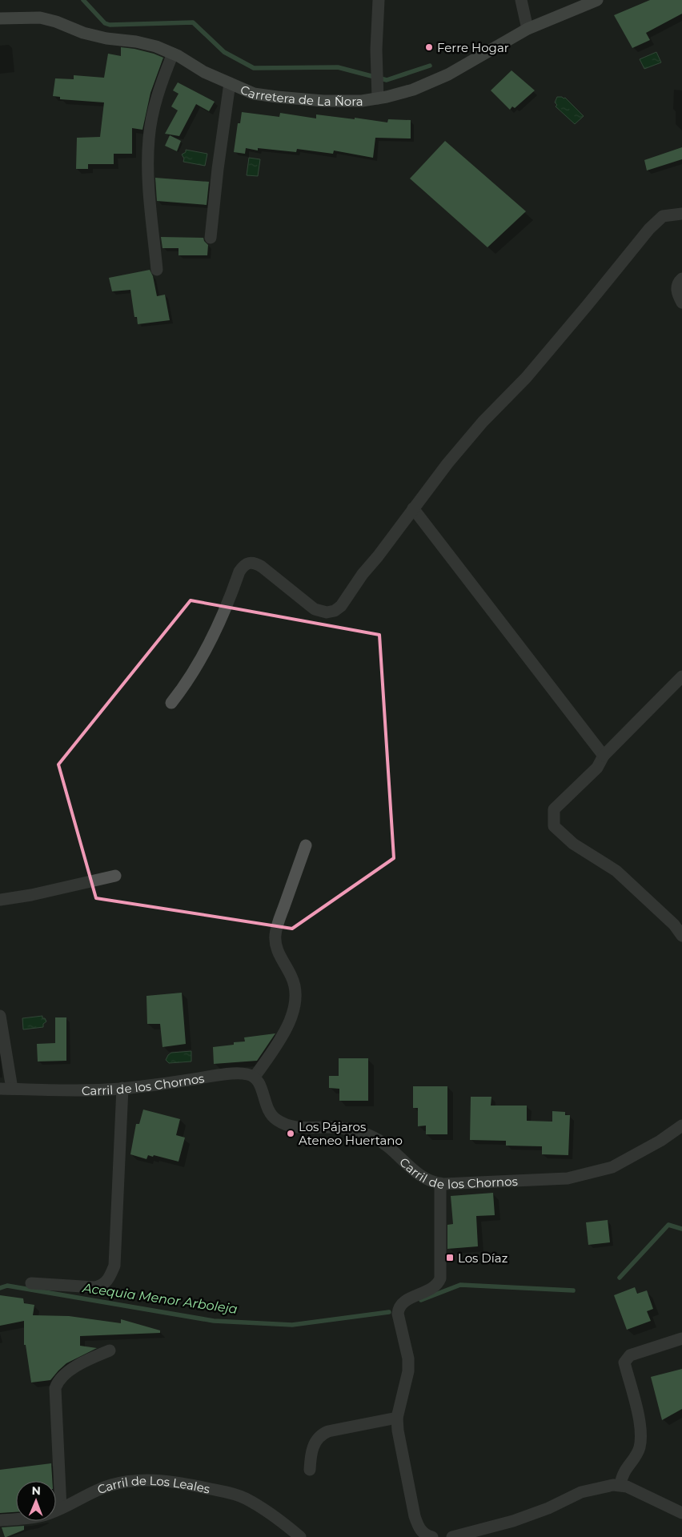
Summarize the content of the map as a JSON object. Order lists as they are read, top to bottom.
{
  "streets": {
    "main road": ["Carretera de La Ñora"],
    "street": ["Carril de los Chornos", "Carril de Los Leales"]
  },
  "water": ["Acequia Menor Arboleja"],
  "places": {
    "other": ["Ferre Hogar", "Los Pájaros Ateneo Huertano"],
    "transit": ["Los Díaz"]
  },
  "north": "top"
}
